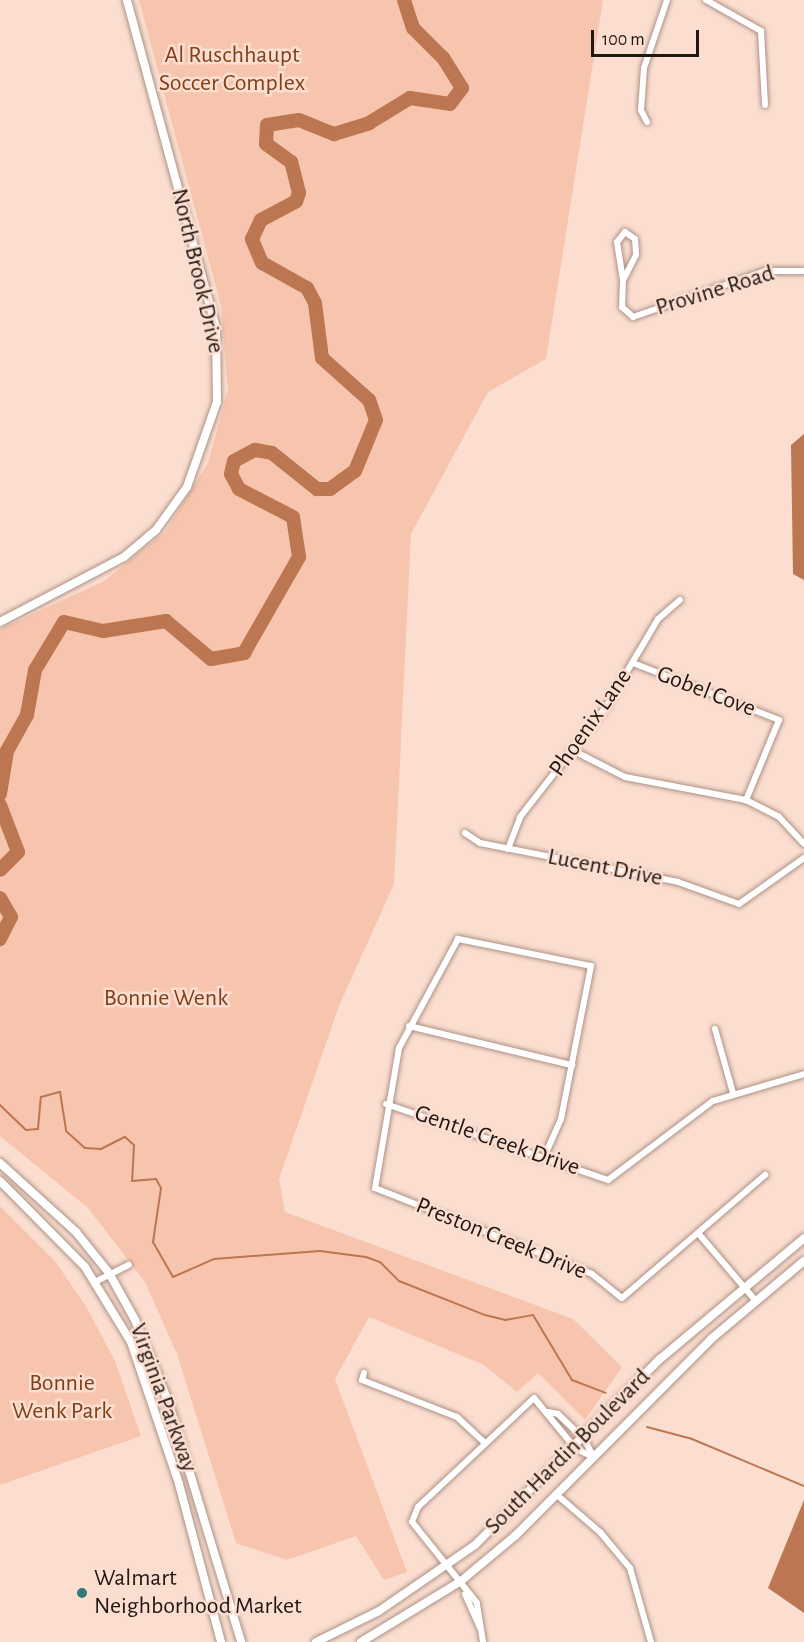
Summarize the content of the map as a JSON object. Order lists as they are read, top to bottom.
{
  "streets": {
    "main road": ["North Brook Drive", "Virginia Parkway", "South Hardin Boulevard"],
    "street": [
      "Provine Road",
      "Gobel Cove",
      "Phoenix Lane",
      "Lucent Drive",
      "Gentle Creek Drive",
      "Preston Creek Drive"
    ]
  },
  "crossings": [
    ["Gobel Cove", "Phoenix Lane"],
    ["Phoenix Lane", "Lucent Drive"],
    ["Gentle Creek Drive", "Preston Creek Drive"]
  ],
  "parks": ["Al Ruschhaupt Soccer Complex", "Bonnie Wenk", "Bonnie Wenk Park"],
  "places": ["Walmart Neighborhood Market"],
  "scale_bar": "100 m"
}
